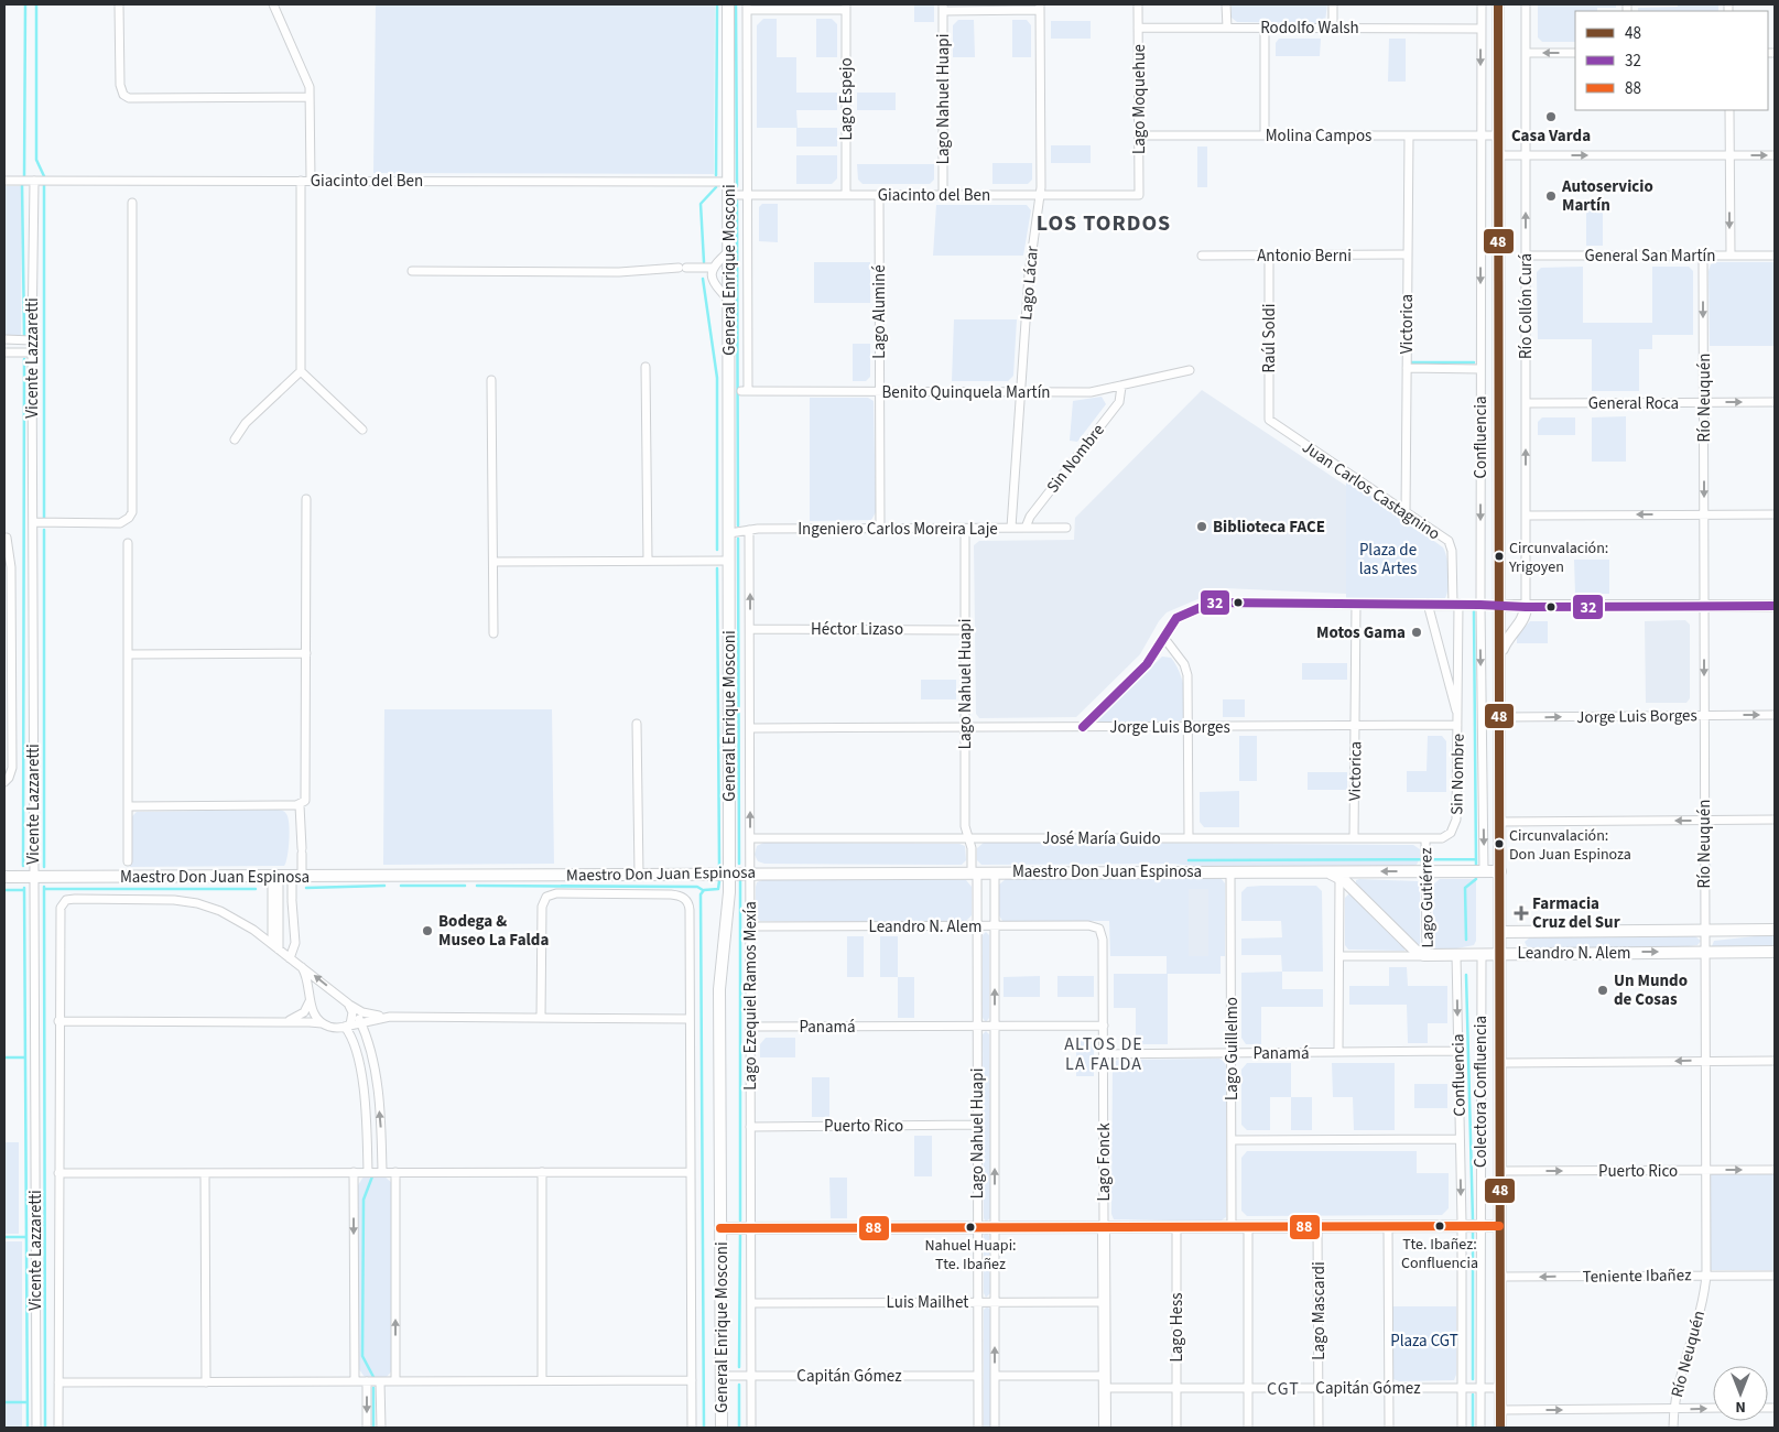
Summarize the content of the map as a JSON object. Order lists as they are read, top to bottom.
{
  "streets": {
    "main road": [
      "General Enrique Mosconi",
      "Maestro Don Juan Espinosa",
      "Leandro N. Alem",
      "Lago Fonck"
    ],
    "street": [
      "Rodolfo Walsh",
      "Lago Espejo",
      "Lago Nahuel Huapi",
      "Lago Moquehue",
      "Molina Campos",
      "Giacinto del Ben",
      "Antonio Berni",
      "General San Martín",
      "Lago Lácar",
      "Río Collón Curá",
      "Lago Aluminé",
      "Victorica",
      "Raúl Soldi",
      "Vicente Lazzaretti",
      "Benito Quinquela Martín",
      "Río Neuquén",
      "General Roca",
      "Confluencia",
      "Sin Nombre",
      "Juan Carlos Castagnino",
      "Ingeniero Carlos Moreira Laje",
      "Héctor Lizaso",
      "Jorge Luis Borges",
      "José María Guido",
      "Lago Gutiérrez",
      "Lago Ezequiel Ramos Mexía",
      "Panamá",
      "Lago Guillelmo",
      "Colectora Confluencia",
      "Puerto Rico",
      "Teniente Ibañez",
      "Luis Mailhet",
      "Lago Mascardi",
      "Lago Hess",
      "Capitán Gómez"
    ]
  },
  "crossings": [
    ["Rodolfo Walsh", "Lago Moquehue"],
    ["Rodolfo Walsh", "Confluencia"],
    ["Lago Espejo", "Giacinto del Ben"],
    ["Lago Nahuel Huapi", "Giacinto del Ben"],
    ["Lago Nahuel Huapi", "Ingeniero Carlos Moreira Laje"],
    ["Lago Nahuel Huapi", "Héctor Lizaso"],
    ["Lago Nahuel Huapi", "Jorge Luis Borges"],
    ["Lago Nahuel Huapi", "José María Guido"],
    ["Lago Nahuel Huapi", "Maestro Don Juan Espinosa"],
    ["Lago Nahuel Huapi", "Leandro N. Alem"],
    ["Lago Nahuel Huapi", "Panamá"],
    ["Lago Nahuel Huapi", "Puerto Rico"],
    ["Lago Nahuel Huapi", "Luis Mailhet"],
    ["Lago Nahuel Huapi", "Capitán Gómez"],
    ["Lago Moquehue", "Molina Campos"],
    ["Lago Moquehue", "Giacinto del Ben"],
    ["Molina Campos", "Victorica"],
    ["Molina Campos", "Confluencia"],
    ["Giacinto del Ben", "General Enrique Mosconi"],
    ["Giacinto del Ben", "Lago Lácar"],
    ["Giacinto del Ben", "Lago Aluminé"],
    ["Giacinto del Ben", "Vicente Lazzaretti"],
    ["Giacinto del Ben", "Benito Quinquela Martín"],
    ["Antonio Berni", "Victorica"],
    ["Antonio Berni", "Raúl Soldi"],
    ["General San Martín", "Río Collón Curá"],
    ["General San Martín", "Río Neuquén"],
    ["General Enrique Mosconi", "Ingeniero Carlos Moreira Laje"],
    ["General Enrique Mosconi", "Maestro Don Juan Espinosa"],
    ["General Enrique Mosconi", "Capitán Gómez"],
    ["Lago Lácar", "Benito Quinquela Martín"],
    ["Lago Lácar", "Ingeniero Carlos Moreira Laje"],
    ["Río Collón Curá", "General Roca"],
    ["Lago Aluminé", "Benito Quinquela Martín"],
    ["Lago Aluminé", "Ingeniero Carlos Moreira Laje"],
    ["Victorica", "Juan Carlos Castagnino"],
    ["Victorica", "Jorge Luis Borges"],
    ["Victorica", "José María Guido"],
    ["Raúl Soldi", "Juan Carlos Castagnino"],
    ["Vicente Lazzaretti", "Maestro Don Juan Espinosa"],
    ["Benito Quinquela Martín", "Sin Nombre"],
    ["Río Neuquén", "General Roca"],
    ["Río Neuquén", "Jorge Luis Borges"],
    ["Río Neuquén", "Leandro N. Alem"],
    ["Río Neuquén", "Puerto Rico"],
    ["Río Neuquén", "Teniente Ibañez"],
    ["Confluencia", "Maestro Don Juan Espinosa"],
    ["Confluencia", "Leandro N. Alem"],
    ["Confluencia", "Panamá"],
    ["Confluencia", "Capitán Gómez"],
    ["Sin Nombre", "Juan Carlos Castagnino"],
    ["Sin Nombre", "Ingeniero Carlos Moreira Laje"],
    ["Sin Nombre", "Jorge Luis Borges"],
    ["Sin Nombre", "José María Guido"],
    ["Ingeniero Carlos Moreira Laje", "Lago Ezequiel Ramos Mexía"],
    ["Héctor Lizaso", "Lago Ezequiel Ramos Mexía"],
    ["Jorge Luis Borges", "Lago Ezequiel Ramos Mexía"],
    ["José María Guido", "Lago Gutiérrez"],
    ["José María Guido", "Lago Ezequiel Ramos Mexía"],
    ["Maestro Don Juan Espinosa", "Lago Gutiérrez"],
    ["Maestro Don Juan Espinosa", "Leandro N. Alem"],
    ["Maestro Don Juan Espinosa", "Lago Ezequiel Ramos Mexía"],
    ["Maestro Don Juan Espinosa", "Lago Guillelmo"],
    ["Lago Gutiérrez", "Leandro N. Alem"],
    ["Leandro N. Alem", "Lago Ezequiel Ramos Mexía"],
    ["Leandro N. Alem", "Colectora Confluencia"],
    ["Leandro N. Alem", "Lago Fonck"],
    ["Lago Ezequiel Ramos Mexía", "Panamá"],
    ["Lago Ezequiel Ramos Mexía", "Puerto Rico"],
    ["Lago Ezequiel Ramos Mexía", "Luis Mailhet"],
    ["Lago Ezequiel Ramos Mexía", "Capitán Gómez"],
    ["Panamá", "Lago Guillelmo"],
    ["Panamá", "Lago Fonck"],
    ["Colectora Confluencia", "Capitán Gómez"],
    ["Lago Fonck", "Luis Mailhet"],
    ["Lago Fonck", "Capitán Gómez"],
    ["Lago Mascardi", "Capitán Gómez"],
    ["Lago Hess", "Capitán Gómez"]
  ],
  "one_way": [
    "Río Collón Curá",
    "Confluencia",
    "Puerto Rico",
    "Teniente Ibañez"
  ],
  "districts": ["LOS TORDOS", "ALTOS DE LA FALDA", "CGT"],
  "parks": ["Plaza de las Artes", "Plaza CGT"],
  "places": {
    "other": [
      "Casa Varda",
      "Autoservicio Martín",
      "Biblioteca FACE",
      "Circunvalación: Yrigoyen",
      "Motos Gama",
      "Circunvalación: Don Juan Espinoza",
      "Bodega & Museo La Falda",
      "Un Mundo de Cosas",
      "Tte. Ibañez: Confluencia",
      "Nahuel Huapi: Tte. Ibañez"
    ],
    "health": ["Farmacia Cruz del Sur"]
  },
  "lines": ["transit line 48", "transit line 32", "transit line 88"],
  "legend": ["48", "32", "88"],
  "north": "bottom"
}
